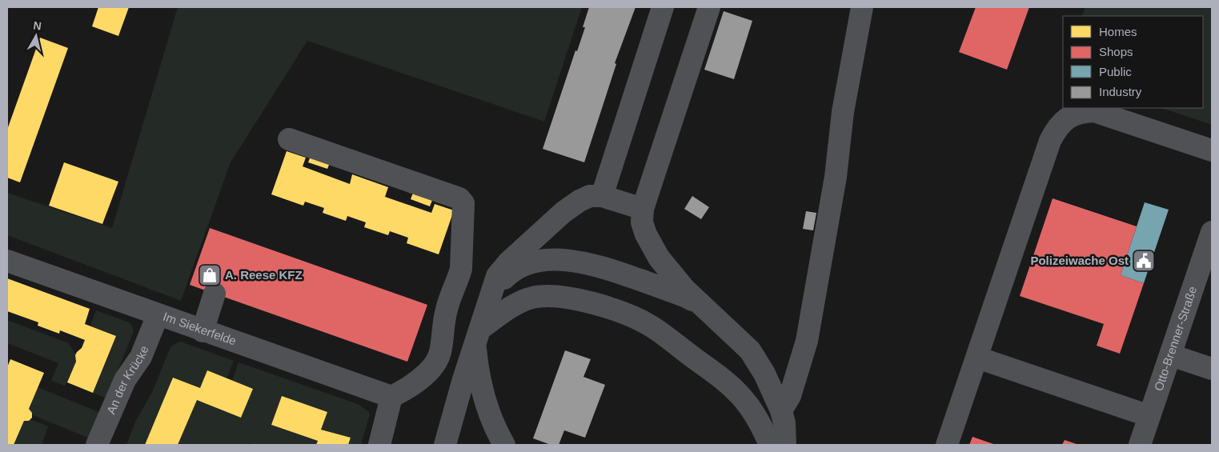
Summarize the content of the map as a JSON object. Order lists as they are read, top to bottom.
{
  "streets": {
    "street": ["Im Siekerfelde", "Otto-Brenner-Straße", "An der Krücke"]
  },
  "crossings": [
    ["Im Siekerfelde", "An der Krücke"]
  ],
  "places": {
    "public building": ["Polizeiwache Ost"],
    "shop": ["A. Reese KFZ"]
  },
  "legend": [
    "Homes",
    "Shops",
    "Public",
    "Industry"
  ],
  "north": "top"
}
